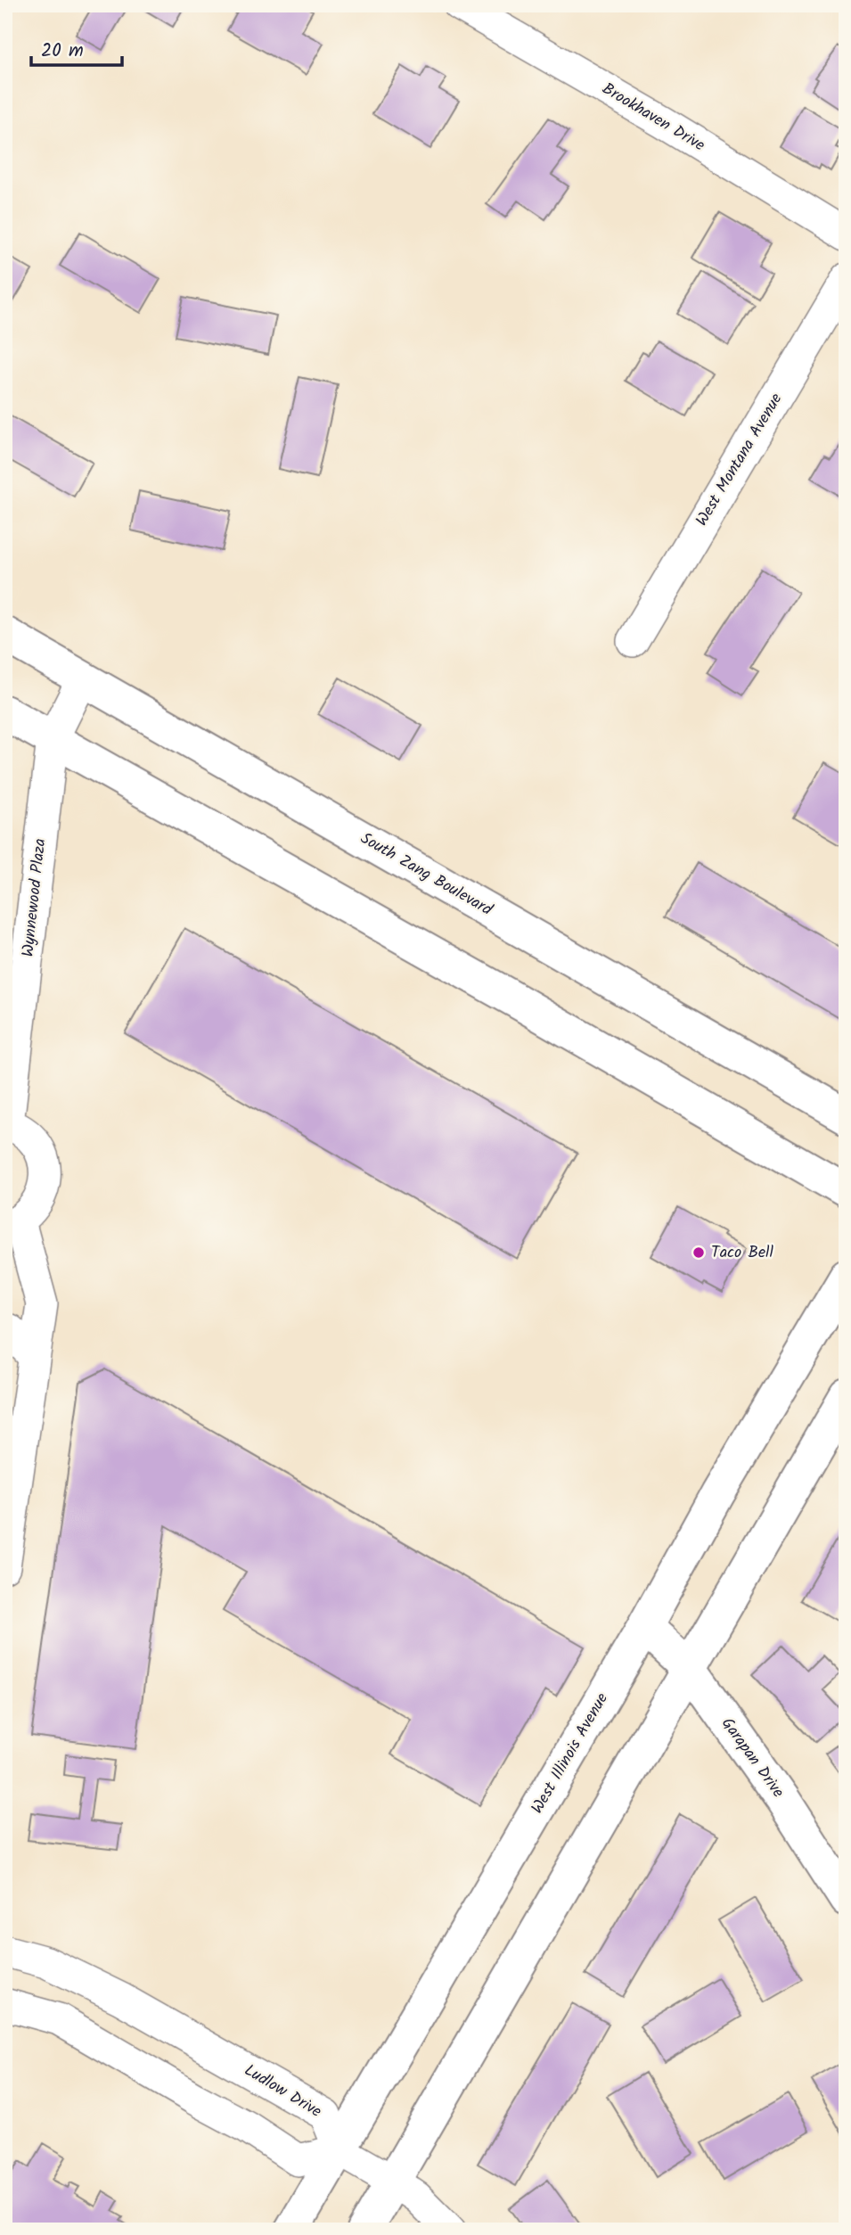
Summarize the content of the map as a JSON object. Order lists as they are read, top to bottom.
{
  "streets": {
    "main road": ["South Zang Boulevard", "West Illinois Avenue", "Garapan Drive"],
    "street": [
      "Brookhaven Drive",
      "West Montana Avenue",
      "Wynnewood Plaza",
      "Ludlow Drive"
    ]
  },
  "crossings": [
    ["South Zang Boulevard", "Wynnewood Plaza"],
    ["West Illinois Avenue", "Garapan Drive"],
    ["West Illinois Avenue", "Ludlow Drive"]
  ],
  "places": ["Taco Bell"],
  "scale_bar": "20 m"
}
